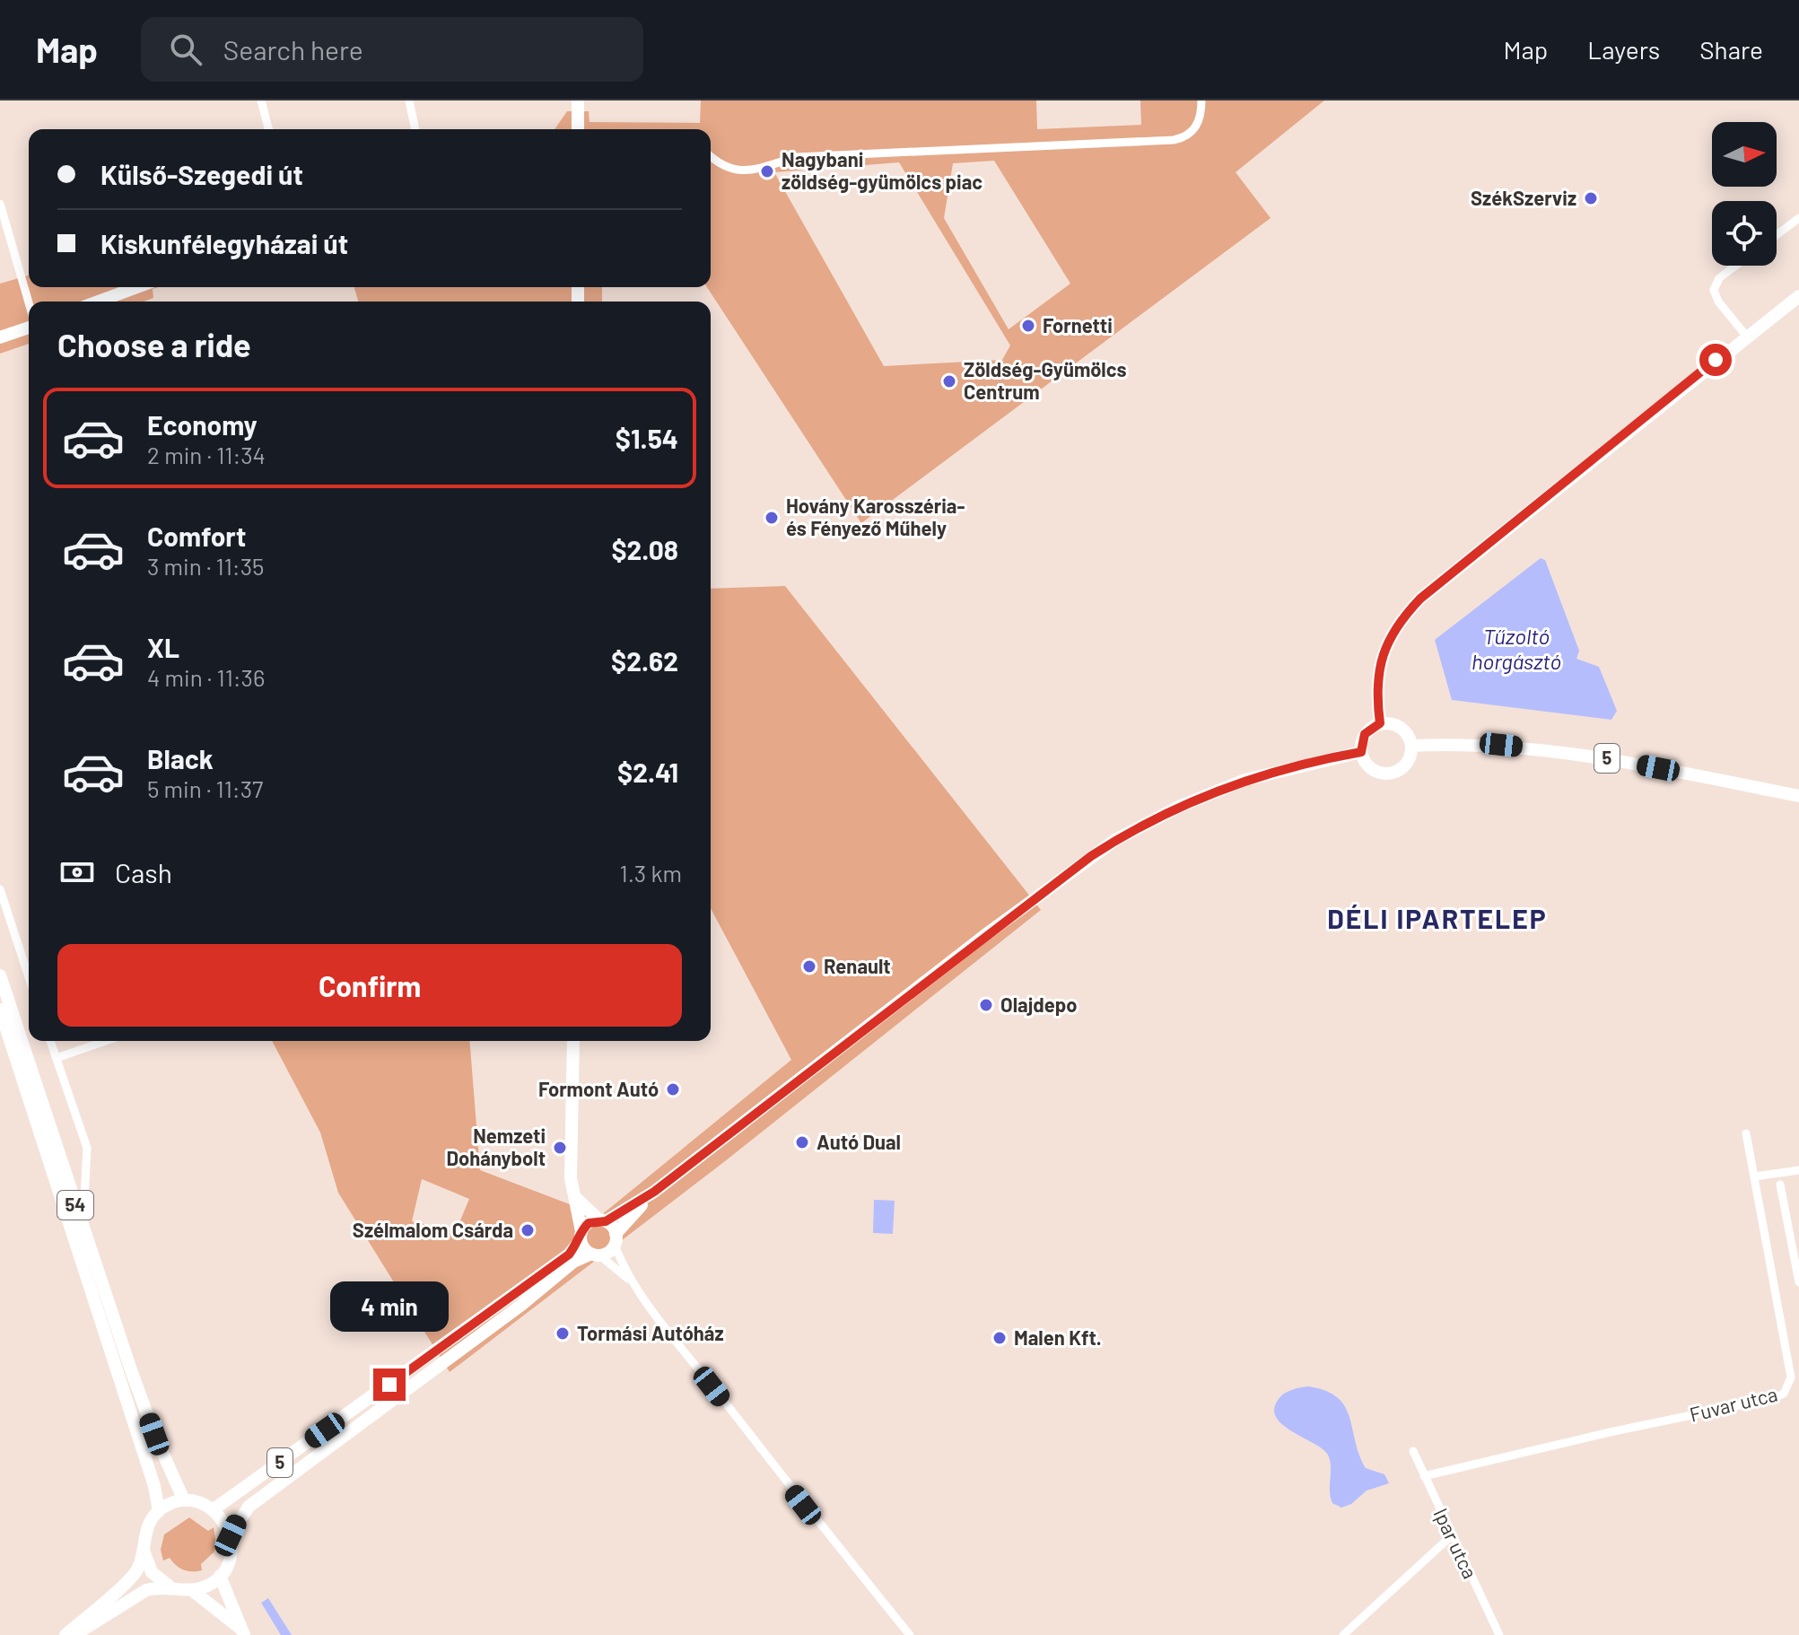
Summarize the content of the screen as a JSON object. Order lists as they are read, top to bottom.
{
  "streets": {
    "main road": ["5", "54"],
    "street": ["Fuvar utca", "Ipar utca"]
  },
  "crossings": [
    ["5", "54"],
    ["Fuvar utca", "Ipar utca"]
  ],
  "districts": ["DÉLI IPARTELEP"],
  "water": ["Tűzoltó horgásztó"],
  "places": [
    "Nagybani zöldség-gyümölcs piac",
    "SzékSzerviz",
    "Fornetti",
    "Zöldség-Gyümölcs Centrum",
    "Hovány Karosszéria- és Fényező Műhely",
    "Renault",
    "Olajdepo",
    "Formont Autó",
    "Autó Dual",
    "Nemzeti Dohánybolt",
    "Szélmalom Csárda",
    "Tormási Autóház",
    "Malen Kft."
  ],
  "north": "right",
  "page": {
    "header": "Map",
    "search": "Search here",
    "nav": ["Map", "Layers", "Share"],
    "banner": ["Külső-Szegedi út", "Kiskunfélegyházai út"],
    "heading": "Choose a ride",
    "list": [
      {
        "name": "Economy",
        "note": "2 min · 11:34",
        "value": "$1.54"
      },
      {
        "name": "Comfort",
        "note": "3 min · 11:35",
        "value": "$2.08"
      },
      {
        "name": "XL",
        "note": "4 min · 11:36",
        "value": "$2.62"
      },
      {
        "name": "Black",
        "note": "5 min · 11:37",
        "value": "$2.41"
      }
    ],
    "pay": ["Cash", "1.3 km"],
    "buttons": "Confirm",
    "bubble": "4 min"
  }
}
